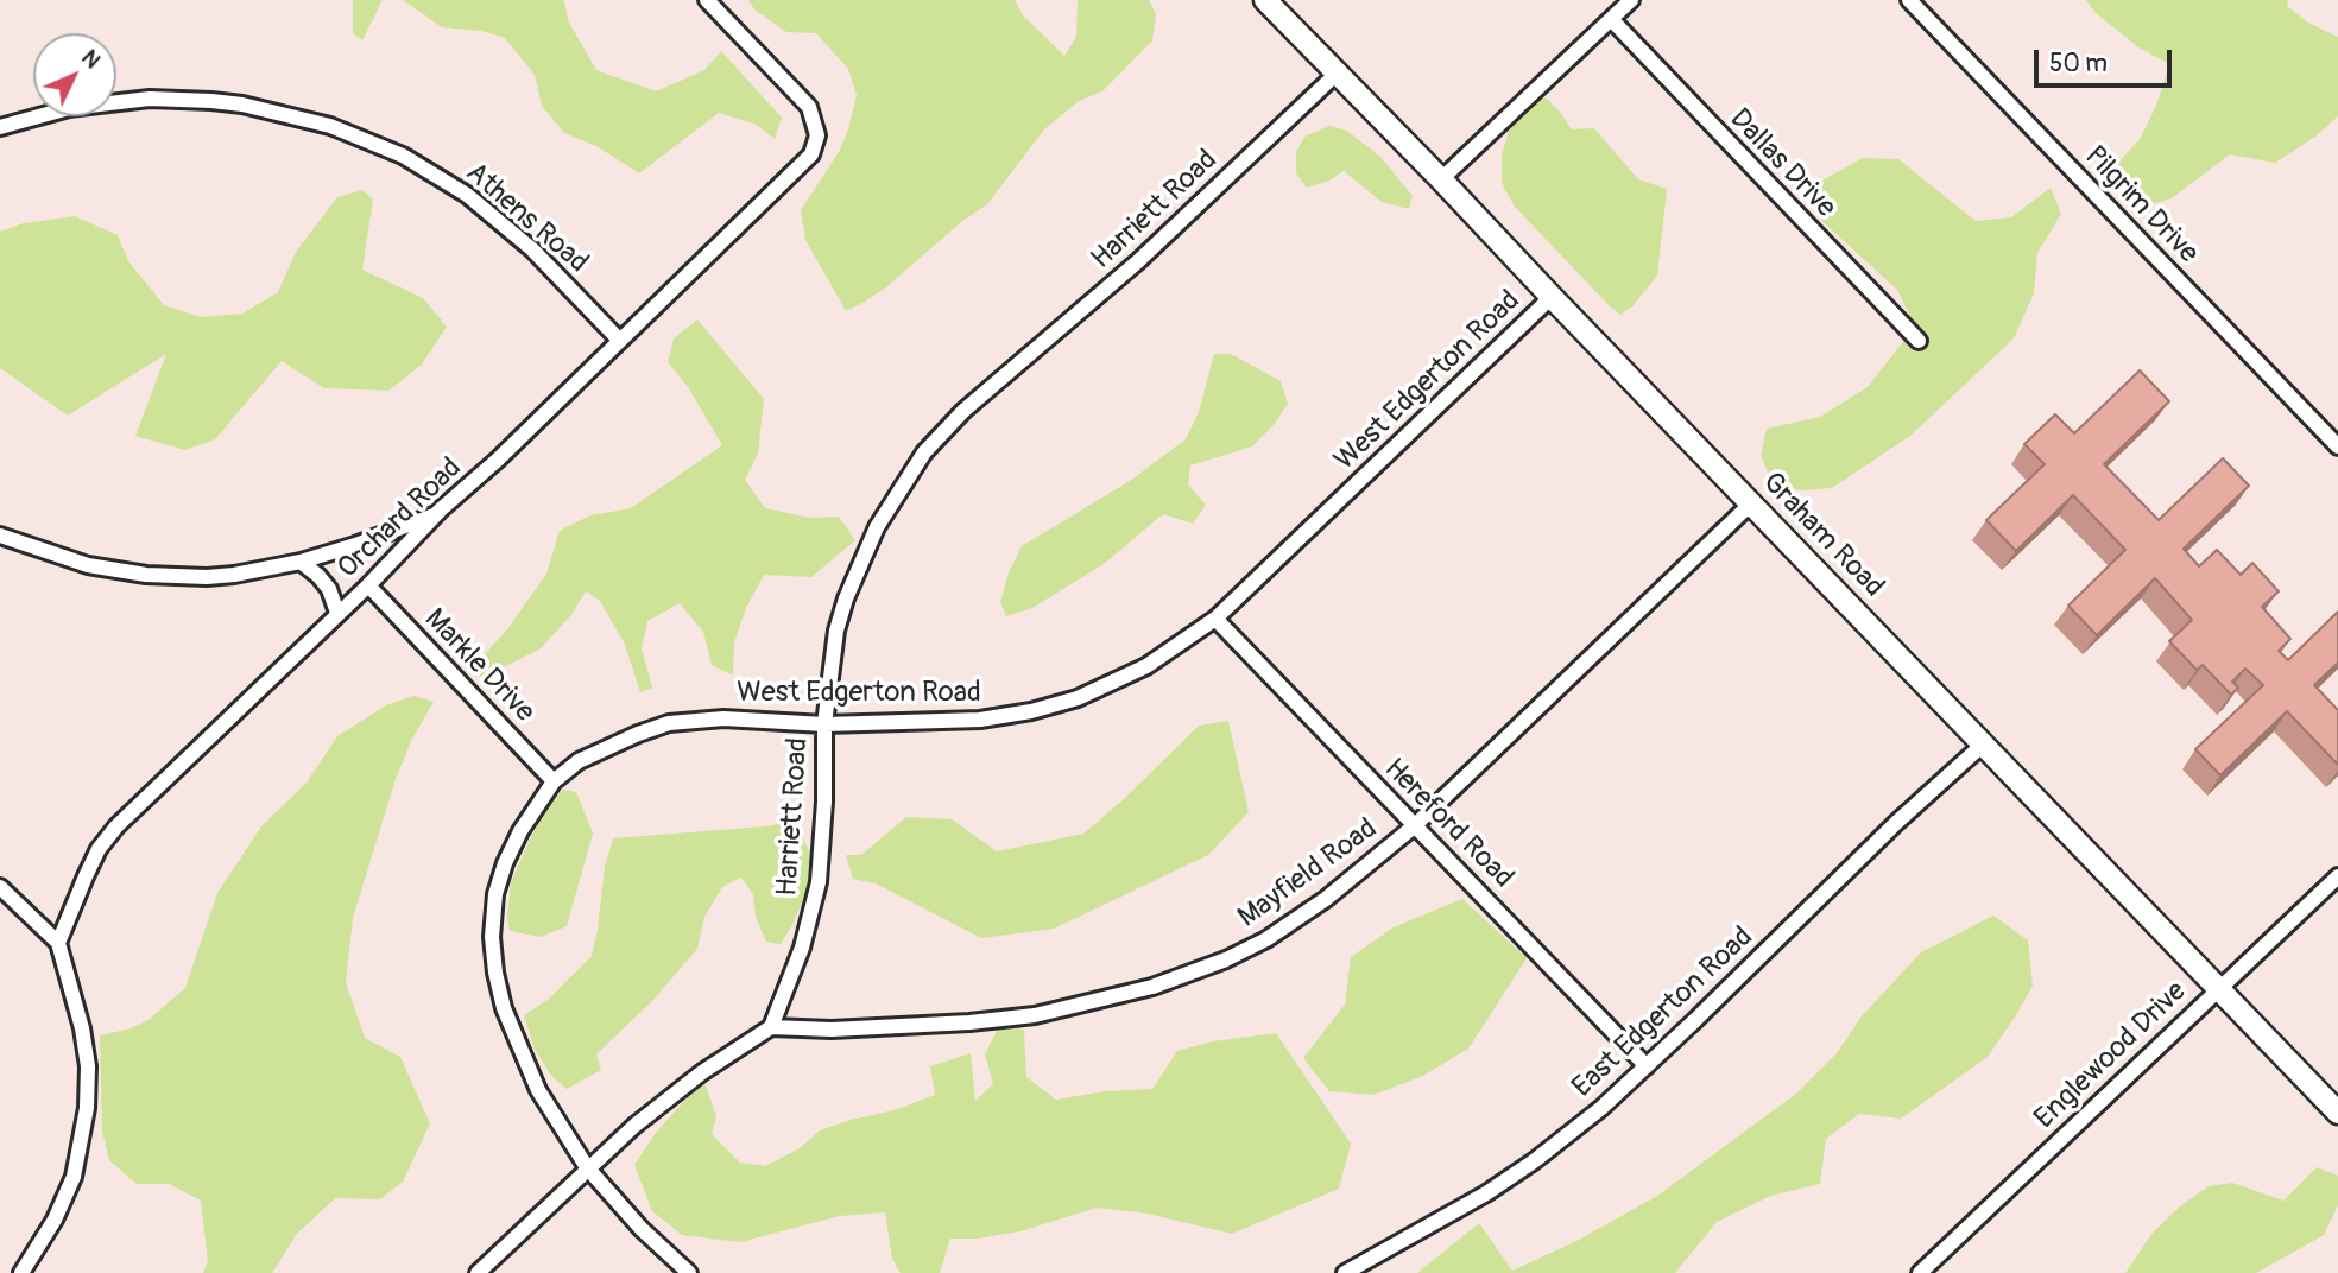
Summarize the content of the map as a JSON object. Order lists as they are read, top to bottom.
{
  "streets": {
    "main road": ["Graham Road"],
    "street": [
      "Dallas Drive",
      "Pilgrim Drive",
      "Harriett Road",
      "Athens Road",
      "West Edgerton Road",
      "Orchard Road",
      "Markle Drive",
      "Hereford Road",
      "Mayfield Road",
      "East Edgerton Road",
      "Englewood Drive"
    ]
  },
  "crossings": [
    ["Harriett Road", "West Edgerton Road"],
    ["Harriett Road", "Graham Road"],
    ["Harriett Road", "Mayfield Road"],
    ["Athens Road", "Orchard Road"],
    ["West Edgerton Road", "Graham Road"],
    ["West Edgerton Road", "Markle Drive"],
    ["West Edgerton Road", "Hereford Road"],
    ["Orchard Road", "Markle Drive"],
    ["Graham Road", "Mayfield Road"],
    ["Graham Road", "East Edgerton Road"],
    ["Graham Road", "Englewood Drive"],
    ["Hereford Road", "Mayfield Road"],
    ["Hereford Road", "East Edgerton Road"]
  ],
  "scale_bar": "50 m",
  "north": "top right"
}
